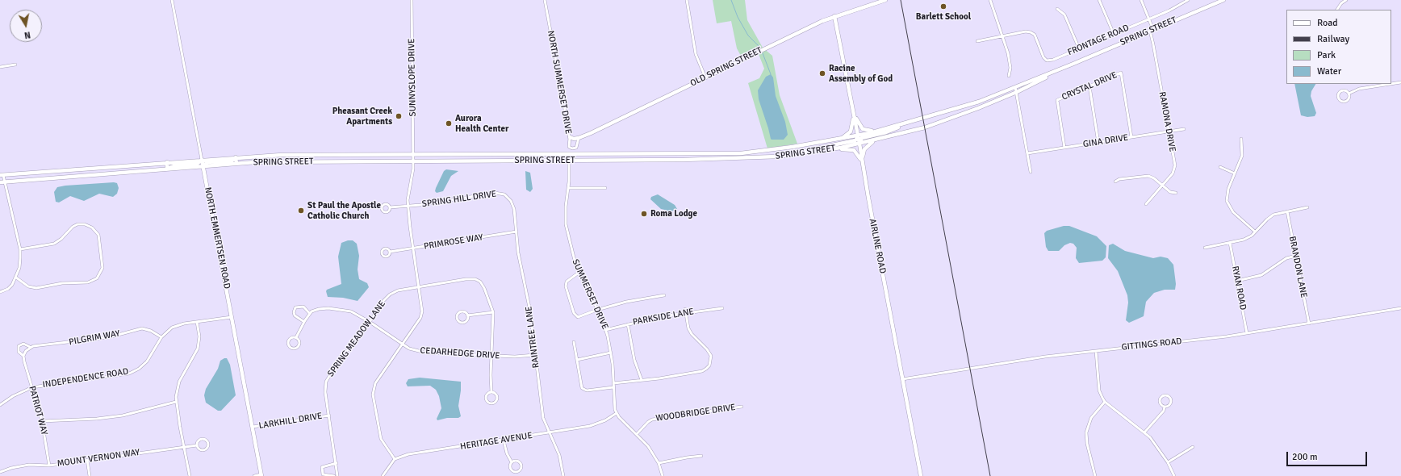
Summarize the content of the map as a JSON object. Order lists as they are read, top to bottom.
{
  "streets": {
    "main road": [
      "SPRING STREET",
      "OLD SPRING STREET",
      "NORTH EMMERTSEN ROAD",
      "AIRLINE ROAD"
    ],
    "street": [
      "FRONTAGE ROAD",
      "SUNNYSLOPE DRIVE",
      "NORTH SUMMERSET DRIVE",
      "CRYSTAL DRIVE",
      "RAMONA DRIVE",
      "GINA DRIVE",
      "SPRING HILL DRIVE",
      "PRIMROSE WAY",
      "BRANDON LANE",
      "RYAN ROAD",
      "SUMMERSET DRIVE",
      "PARKSIDE LANE",
      "RAINTREE LANE",
      "PILGRIM WAY",
      "SPRING MEADOW LANE",
      "GITTINGS ROAD",
      "CEDARHEDGE DRIVE",
      "INDEPENDENCE ROAD",
      "PATRIOT WAY",
      "WOODBRIDGE DRIVE",
      "LARKHILL DRIVE",
      "HERITAGE AVENUE",
      "MOUNT VERNON WAY"
    ]
  },
  "crossings": [
    ["SPRING STREET", "SUNNYSLOPE DRIVE"],
    ["SPRING STREET", "RAMONA DRIVE"],
    ["SPRING STREET", "NORTH EMMERTSEN ROAD"],
    ["SPRING STREET", "AIRLINE ROAD"],
    ["SPRING STREET", "SUMMERSET DRIVE"],
    ["FRONTAGE ROAD", "RAMONA DRIVE"],
    ["OLD SPRING STREET", "NORTH SUMMERSET DRIVE"],
    ["OLD SPRING STREET", "AIRLINE ROAD"],
    ["SUNNYSLOPE DRIVE", "SPRING HILL DRIVE"],
    ["SUNNYSLOPE DRIVE", "PRIMROSE WAY"],
    ["SUNNYSLOPE DRIVE", "SPRING MEADOW LANE"],
    ["SUNNYSLOPE DRIVE", "CEDARHEDGE DRIVE"],
    ["CRYSTAL DRIVE", "GINA DRIVE"],
    ["RAMONA DRIVE", "GINA DRIVE"],
    ["SPRING HILL DRIVE", "RAINTREE LANE"],
    ["NORTH EMMERTSEN ROAD", "INDEPENDENCE ROAD"],
    ["NORTH EMMERTSEN ROAD", "LARKHILL DRIVE"],
    ["PRIMROSE WAY", "RAINTREE LANE"],
    ["AIRLINE ROAD", "GITTINGS ROAD"],
    ["BRANDON LANE", "GITTINGS ROAD"],
    ["RYAN ROAD", "GITTINGS ROAD"],
    ["SUMMERSET DRIVE", "PARKSIDE LANE"],
    ["SUMMERSET DRIVE", "HERITAGE AVENUE"],
    ["RAINTREE LANE", "CEDARHEDGE DRIVE"],
    ["RAINTREE LANE", "HERITAGE AVENUE"],
    ["PILGRIM WAY", "INDEPENDENCE ROAD"],
    ["PILGRIM WAY", "PATRIOT WAY"],
    ["SPRING MEADOW LANE", "CEDARHEDGE DRIVE"],
    ["SPRING MEADOW LANE", "LARKHILL DRIVE"],
    ["INDEPENDENCE ROAD", "PATRIOT WAY"],
    ["PATRIOT WAY", "MOUNT VERNON WAY"]
  ],
  "places": [
    "Barlett School",
    "Racine Assembly of God",
    "Pheasant Creek Apartments",
    "Aurora Health Center",
    "St Paul the Apostle Catholic Church",
    "Roma Lodge"
  ],
  "legend": [
    "Road",
    "Railway",
    "Park",
    "Water"
  ],
  "scale_bar": "200 m",
  "north": "bottom"
}
